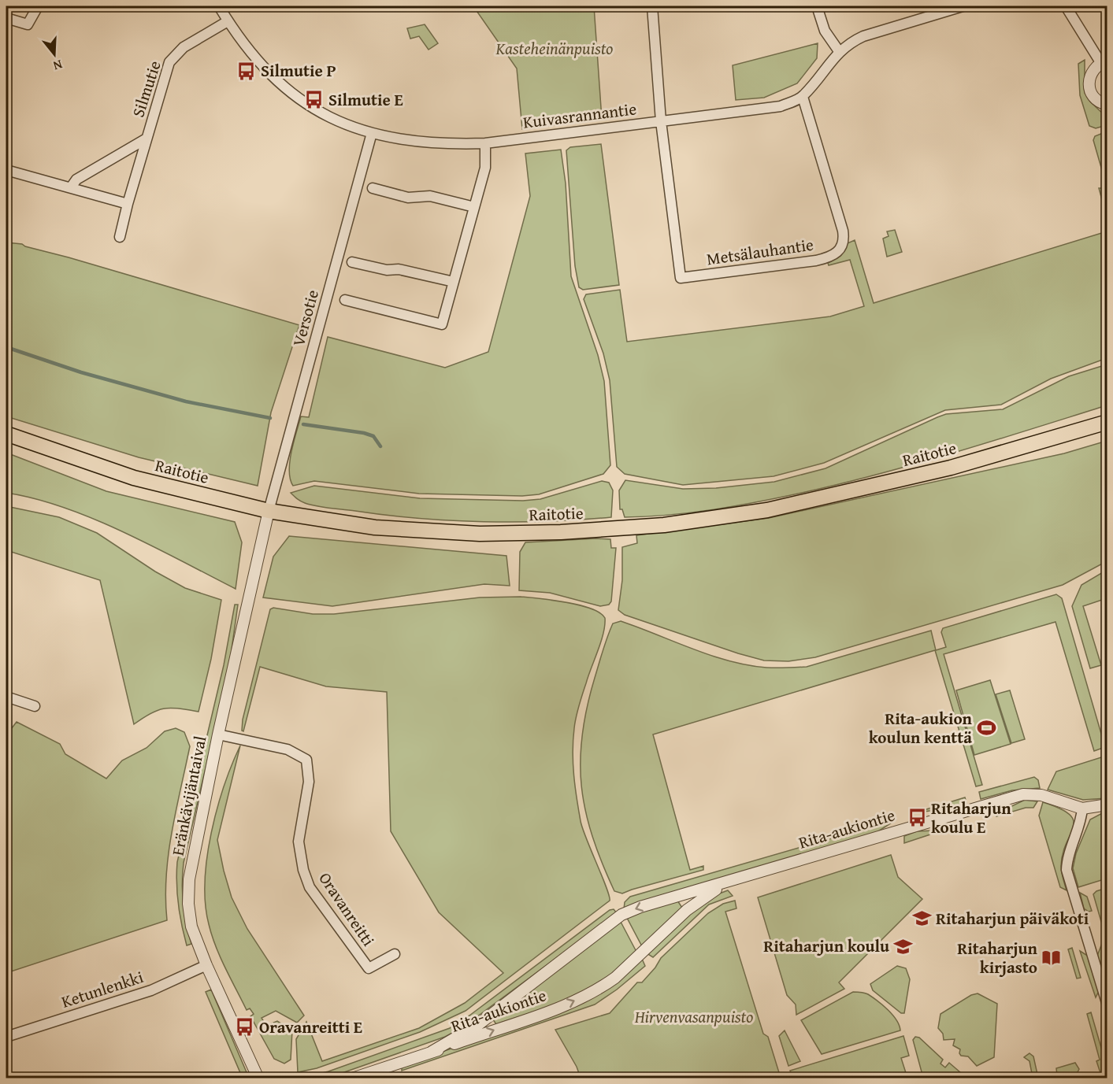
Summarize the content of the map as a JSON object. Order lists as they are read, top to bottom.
{
  "streets": {
    "main road": ["Raitotie"],
    "street": [
      "Silmutie",
      "Kuivasrannantie",
      "Metsälauhantie",
      "Versotie",
      "Eränkävijäntaival",
      "Rita-aukiontie",
      "Oravanreitti",
      "Ketunlenkki"
    ]
  },
  "crossings": [
    ["Silmutie", "Kuivasrannantie"],
    ["Kuivasrannantie", "Metsälauhantie"],
    ["Kuivasrannantie", "Versotie"],
    ["Versotie", "Raitotie"],
    ["Versotie", "Eränkävijäntaival"],
    ["Raitotie", "Eränkävijäntaival"],
    ["Eränkävijäntaival", "Oravanreitti"],
    ["Eränkävijäntaival", "Ketunlenkki"]
  ],
  "parks": ["Kasteheinänpuisto", "Hirvenvasanpuisto"],
  "places": {
    "bus stop": [
      "Silmutie P",
      "Silmutie E",
      "Ritaharjun koulu E",
      "Oravanreitti E"
    ],
    "sports": ["Rita-aukion koulun kenttä"],
    "school or university": ["Ritaharjun päiväkoti", "Ritaharjun koulu"],
    "library": ["Ritaharjun kirjasto"]
  },
  "north": "bottom"
}
